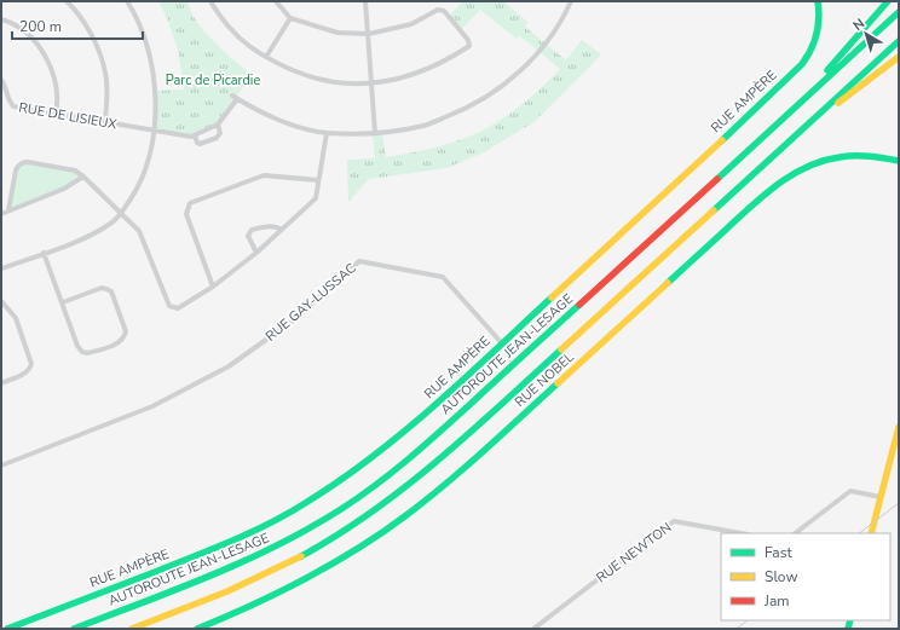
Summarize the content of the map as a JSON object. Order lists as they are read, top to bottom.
{
  "streets": {
    "main road": ["RUE AMPÈRE", "AUTOROUTE JEAN-LESAGE", "RUE NOBEL"],
    "street": ["RUE DE LISIEUX", "RUE GAY-LUSSAC", "RUE NEWTON"]
  },
  "crossings": [
    ["RUE AMPÈRE", "RUE GAY-LUSSAC"]
  ],
  "parks": ["Parc de Picardie"],
  "legend": ["Fast", "Slow", "Jam"],
  "scale_bar": "200 m",
  "north": "top left"
}
